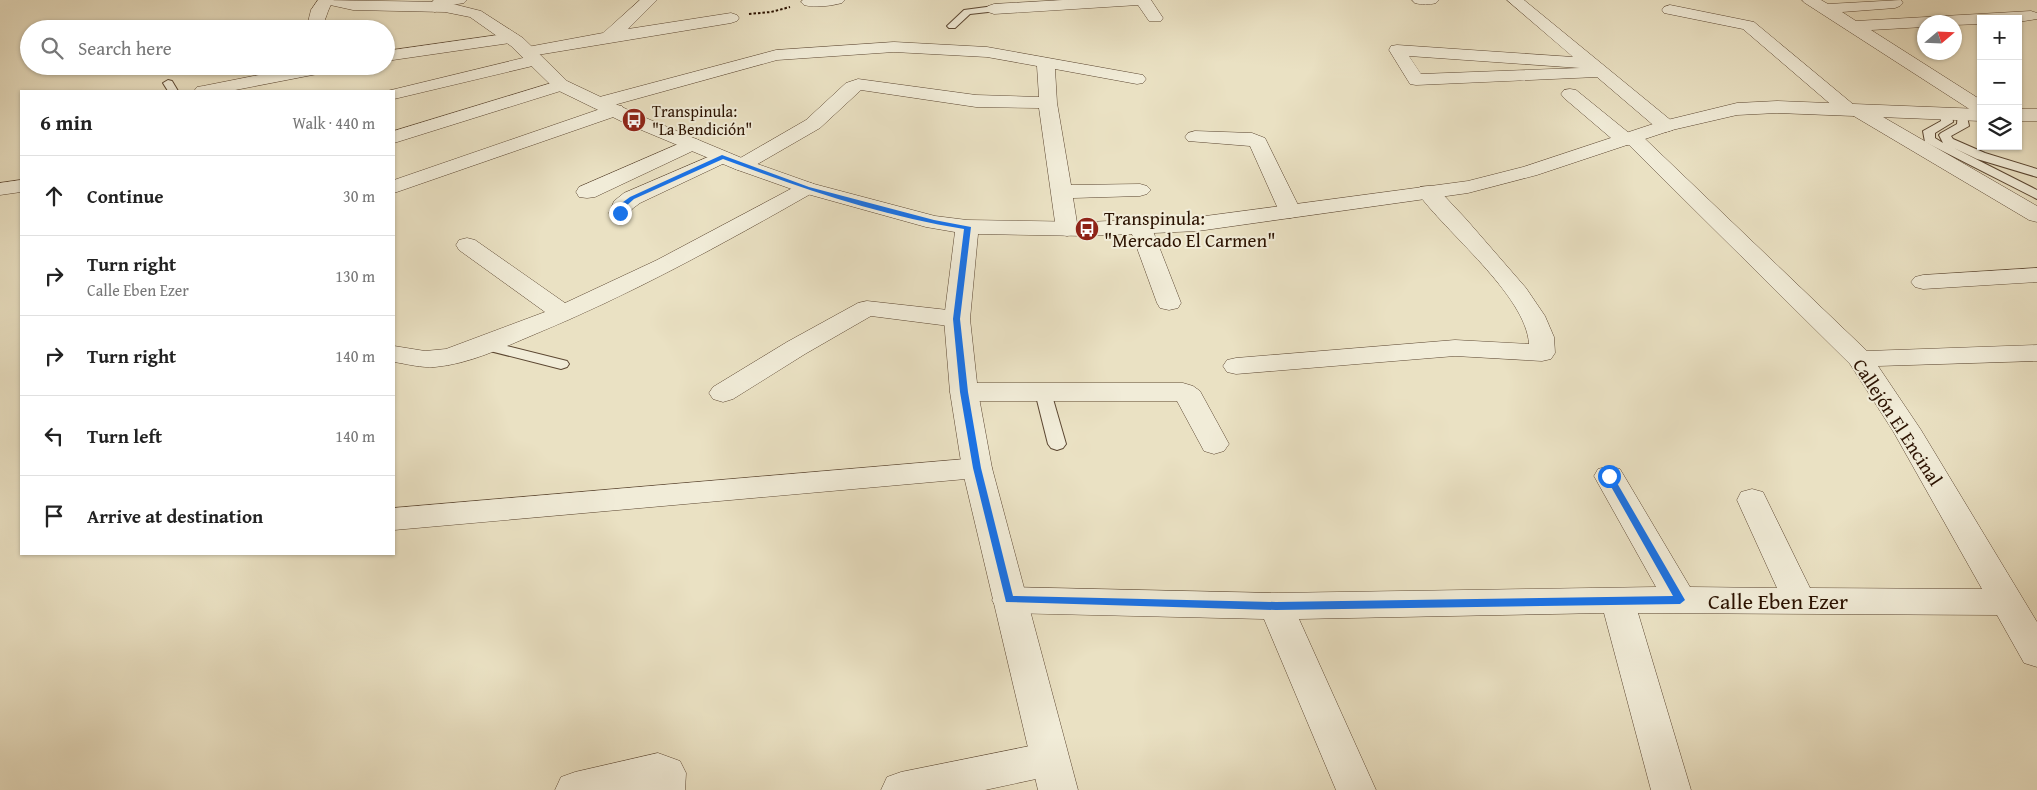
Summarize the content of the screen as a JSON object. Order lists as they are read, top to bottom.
{
  "streets": {
    "street": ["Callejón El Encinal", "Calle Eben Ezer"]
  },
  "crossings": [
    ["Callejón El Encinal", "Calle Eben Ezer"]
  ],
  "places": {
    "bus stop": ["Transpinula: \"La Bendición\"", "Transpinula: \"Mercado El Carmen\""]
  },
  "north": "right",
  "page": {
    "map_buttons": ["+", "−"],
    "search": "Search here",
    "heading": ["6 min", "Walk · 440 m"],
    "list": [
      ["Continue", "30 m"],
      ["Turn right", "Calle Eben Ezer", "130 m"],
      ["Turn right", "140 m"],
      ["Turn left", "140 m"],
      "Arrive at destination"
    ]
  }
}
